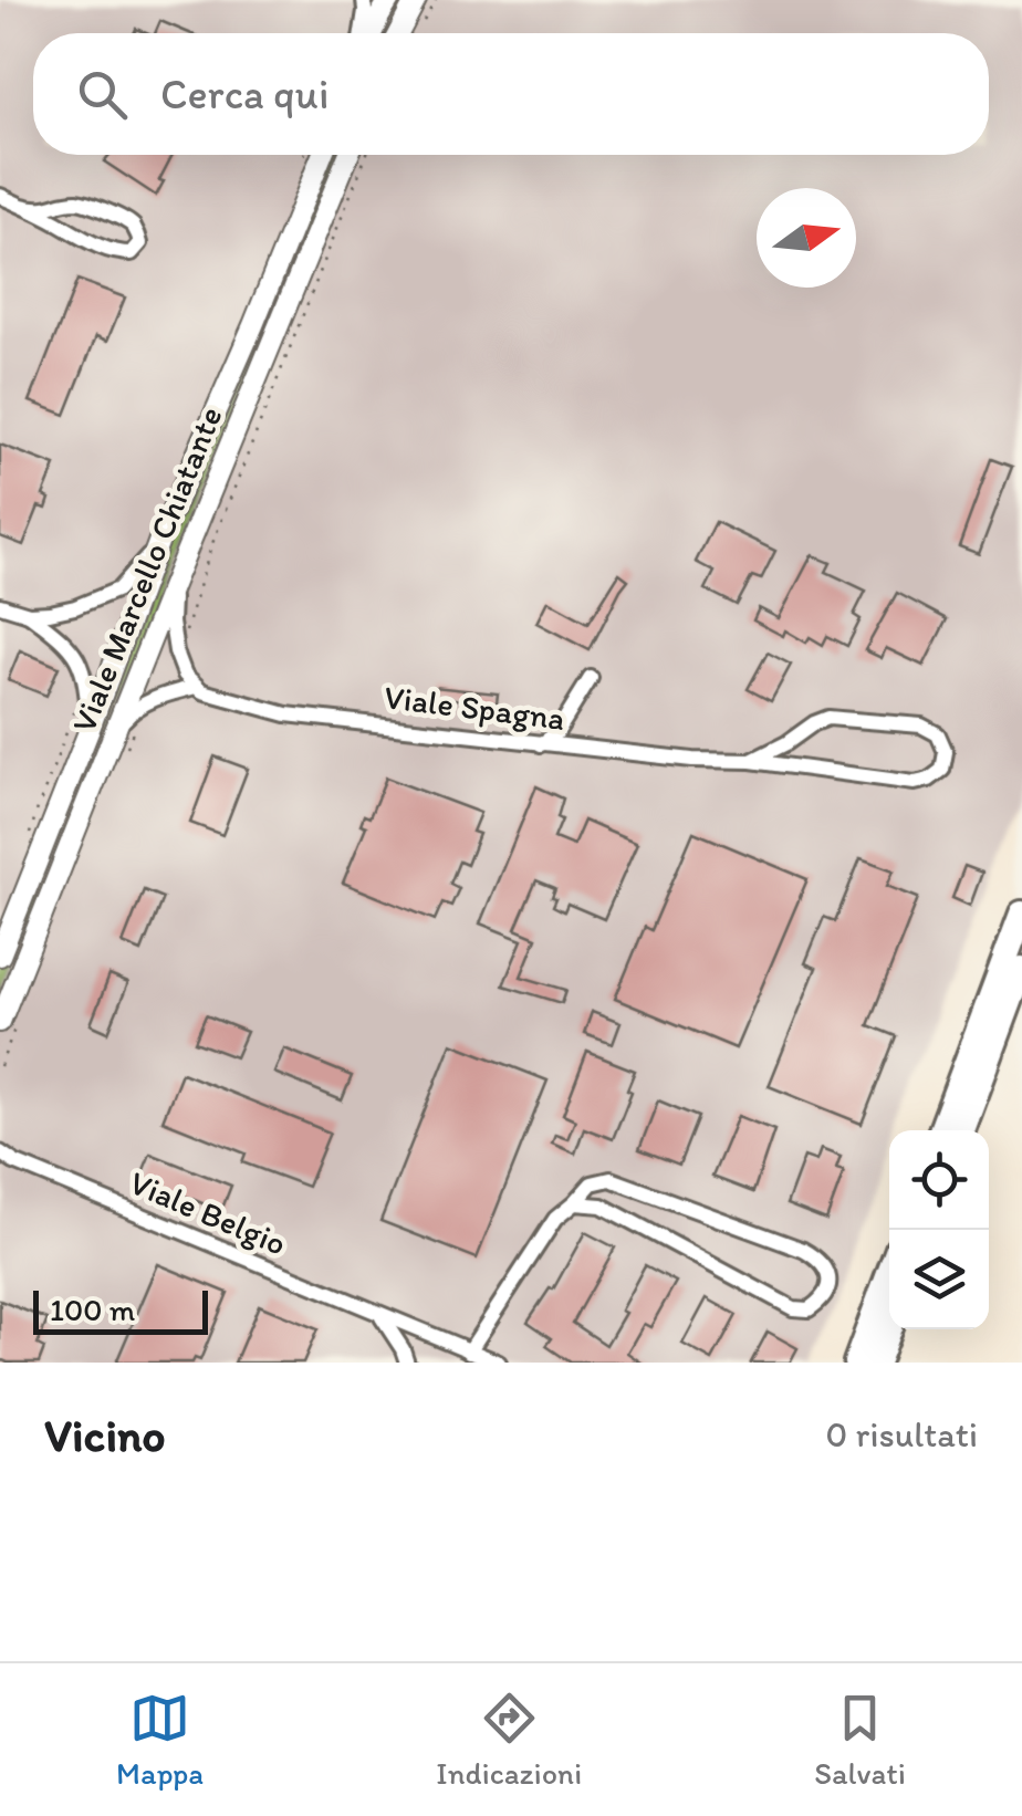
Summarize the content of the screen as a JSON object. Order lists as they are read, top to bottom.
{
  "streets": {
    "street": ["Viale Marcello Chiatante", "Viale Spagna", "Viale Belgio"]
  },
  "scale_bar": "100 m",
  "north": "right",
  "page": {
    "search": "Cerca qui",
    "scale": "100 m",
    "heading": ["Vicino", "0 risultati"],
    "nav": ["Mappa", "Indicazioni", "Salvati"]
  }
}
